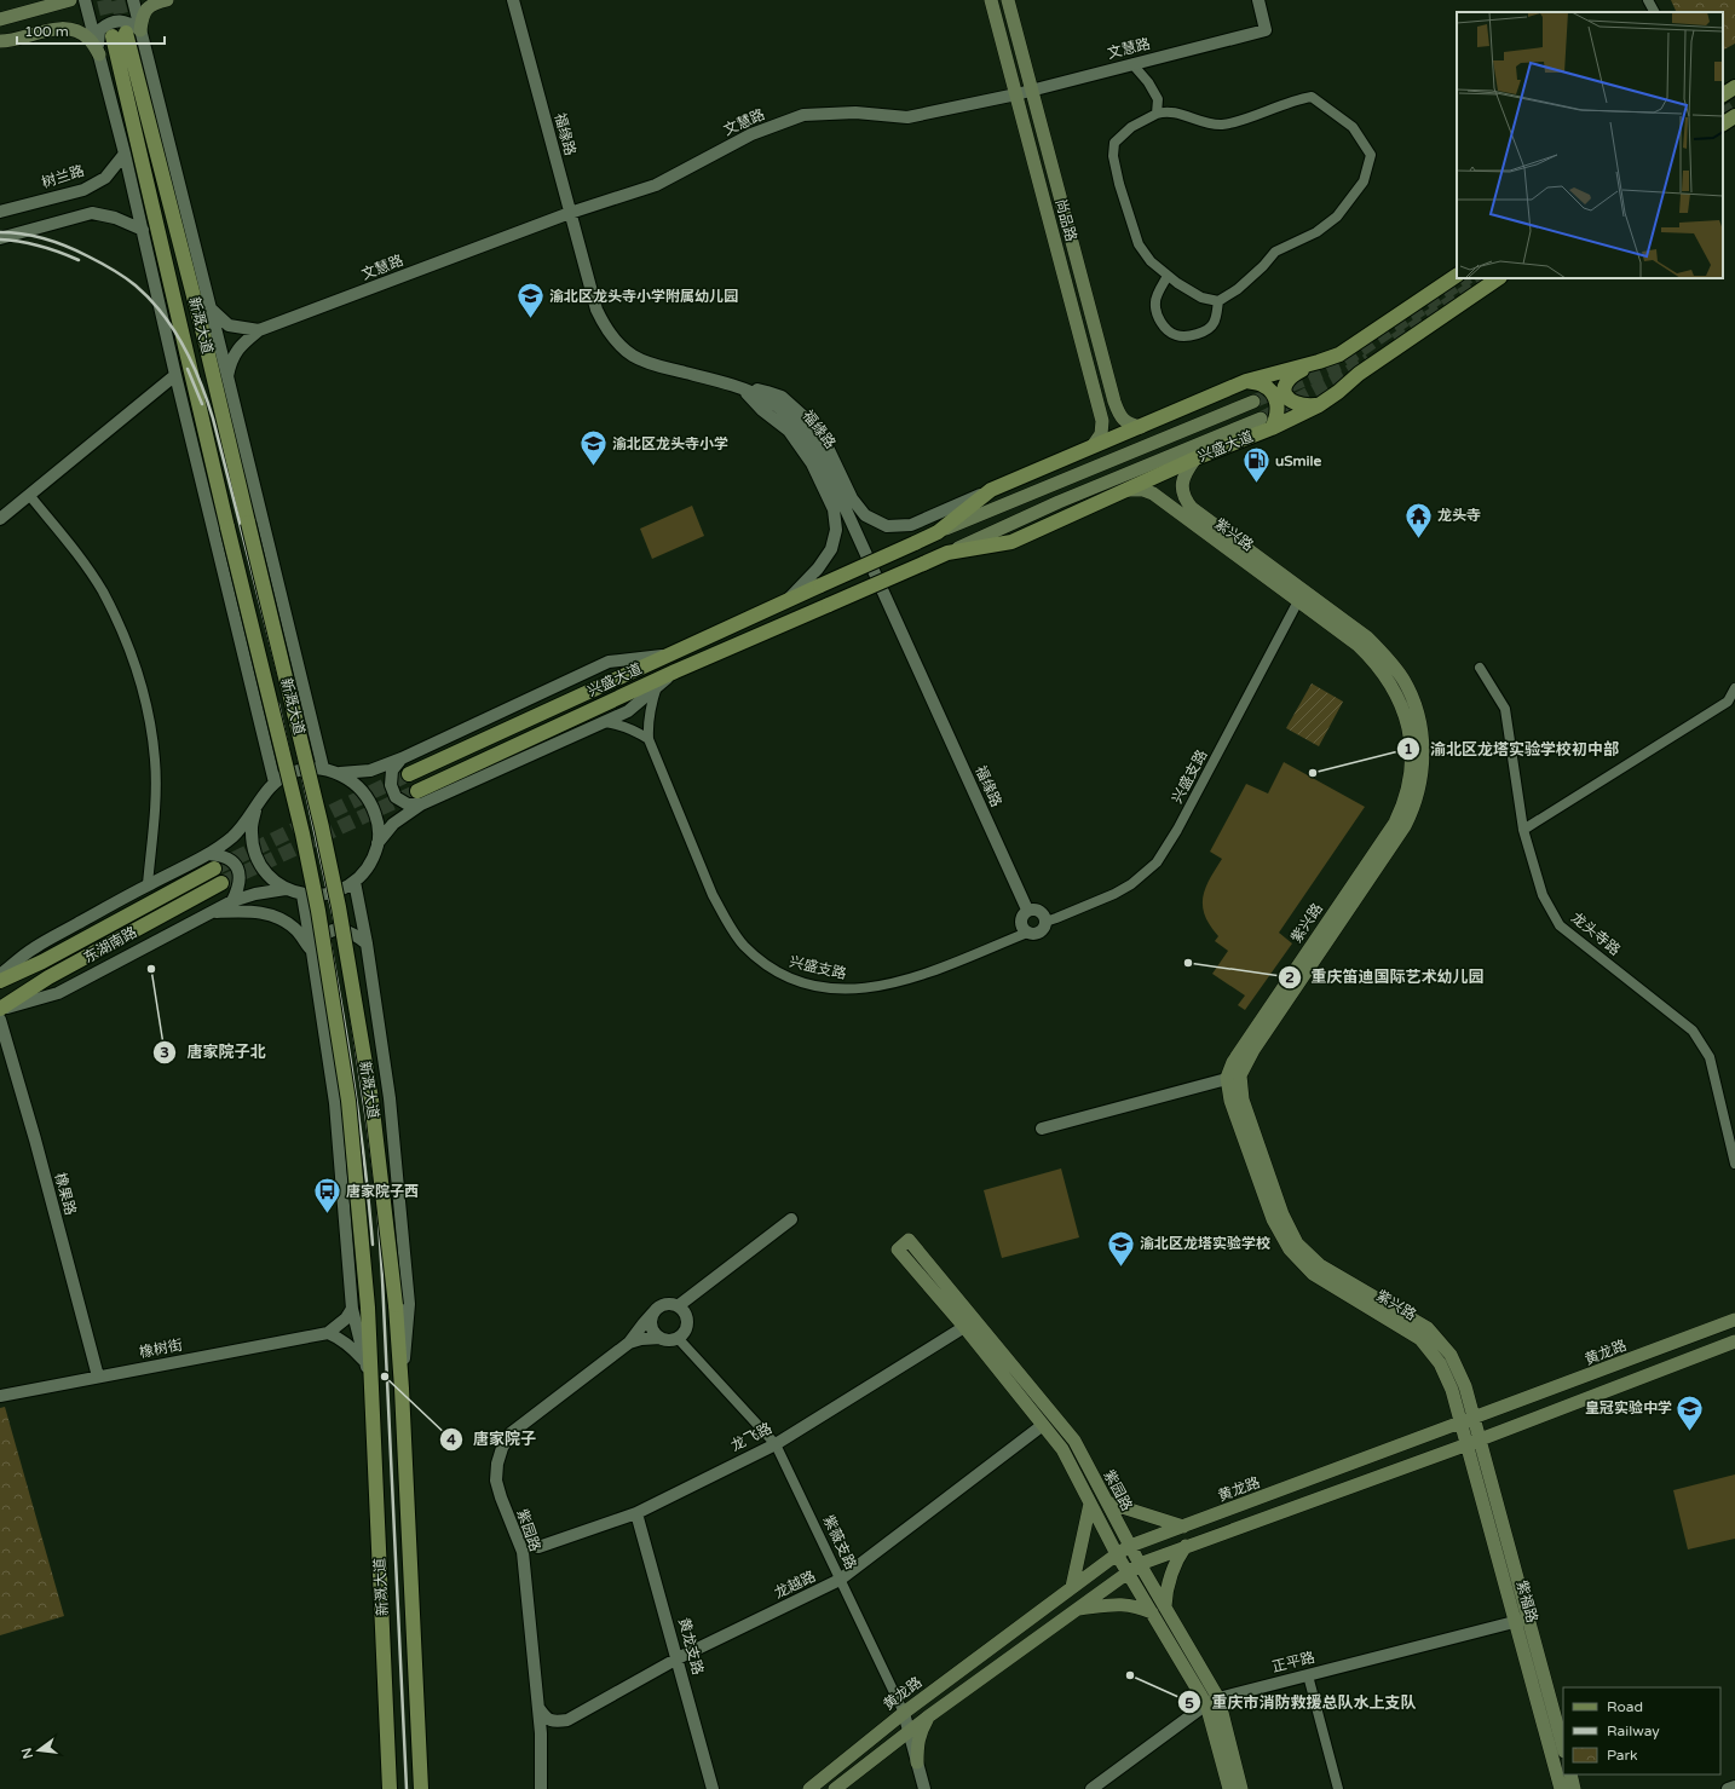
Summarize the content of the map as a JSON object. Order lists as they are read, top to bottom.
{
  "streets": {
    "main road": [
      "尚品路",
      "新溉大道",
      "兴盛大道",
      "紫兴路",
      "东湖南路",
      "黄龙路",
      "紫园路",
      "紫福路"
    ],
    "street": [
      "文慧路",
      "福缘路",
      "树兰路",
      "兴盛支路",
      "龙头寺路",
      "橡果路",
      "橡树街",
      "龙飞路",
      "紫薇支路",
      "龙越路",
      "黄龙支路",
      "正平路"
    ]
  },
  "crossings": [
    ["文慧路", "福缘路"],
    ["文慧路", "尚品路"],
    ["福缘路", "兴盛支路"],
    ["兴盛大道", "紫兴路"],
    ["紫兴路", "兴盛支路"],
    ["紫兴路", "黄龙路"],
    ["紫兴路", "紫福路"],
    ["橡果路", "橡树街"],
    ["黄龙路", "紫园路"],
    ["黄龙路", "紫薇支路"],
    ["黄龙路", "紫福路"],
    ["龙飞路", "紫园路"],
    ["龙飞路", "紫薇支路"],
    ["龙飞路", "黄龙支路"],
    ["紫园路", "龙越路"],
    ["紫园路", "正平路"],
    ["紫薇支路", "龙越路"],
    ["龙越路", "黄龙支路"],
    ["紫福路", "正平路"]
  ],
  "places": {
    "school or university": [
      "渝北区龙头寺小学附属幼儿园",
      "渝北区龙头寺小学",
      "渝北区龙塔实验学校",
      "皇冠实验中学"
    ],
    "fuel station": ["uSmile"],
    "temple": ["龙头寺"],
    "other": [
      "渝北区龙塔实验学校初中部",
      "重庆笛迪国际艺术幼儿园",
      "唐家院子北",
      "唐家院子",
      "重庆市消防救援总队水上支队"
    ],
    "bus stop": ["唐家院子西"]
  },
  "legend": ["Road", "Railway", "Park"],
  "scale_bar": "100 m",
  "north": "left"
}
